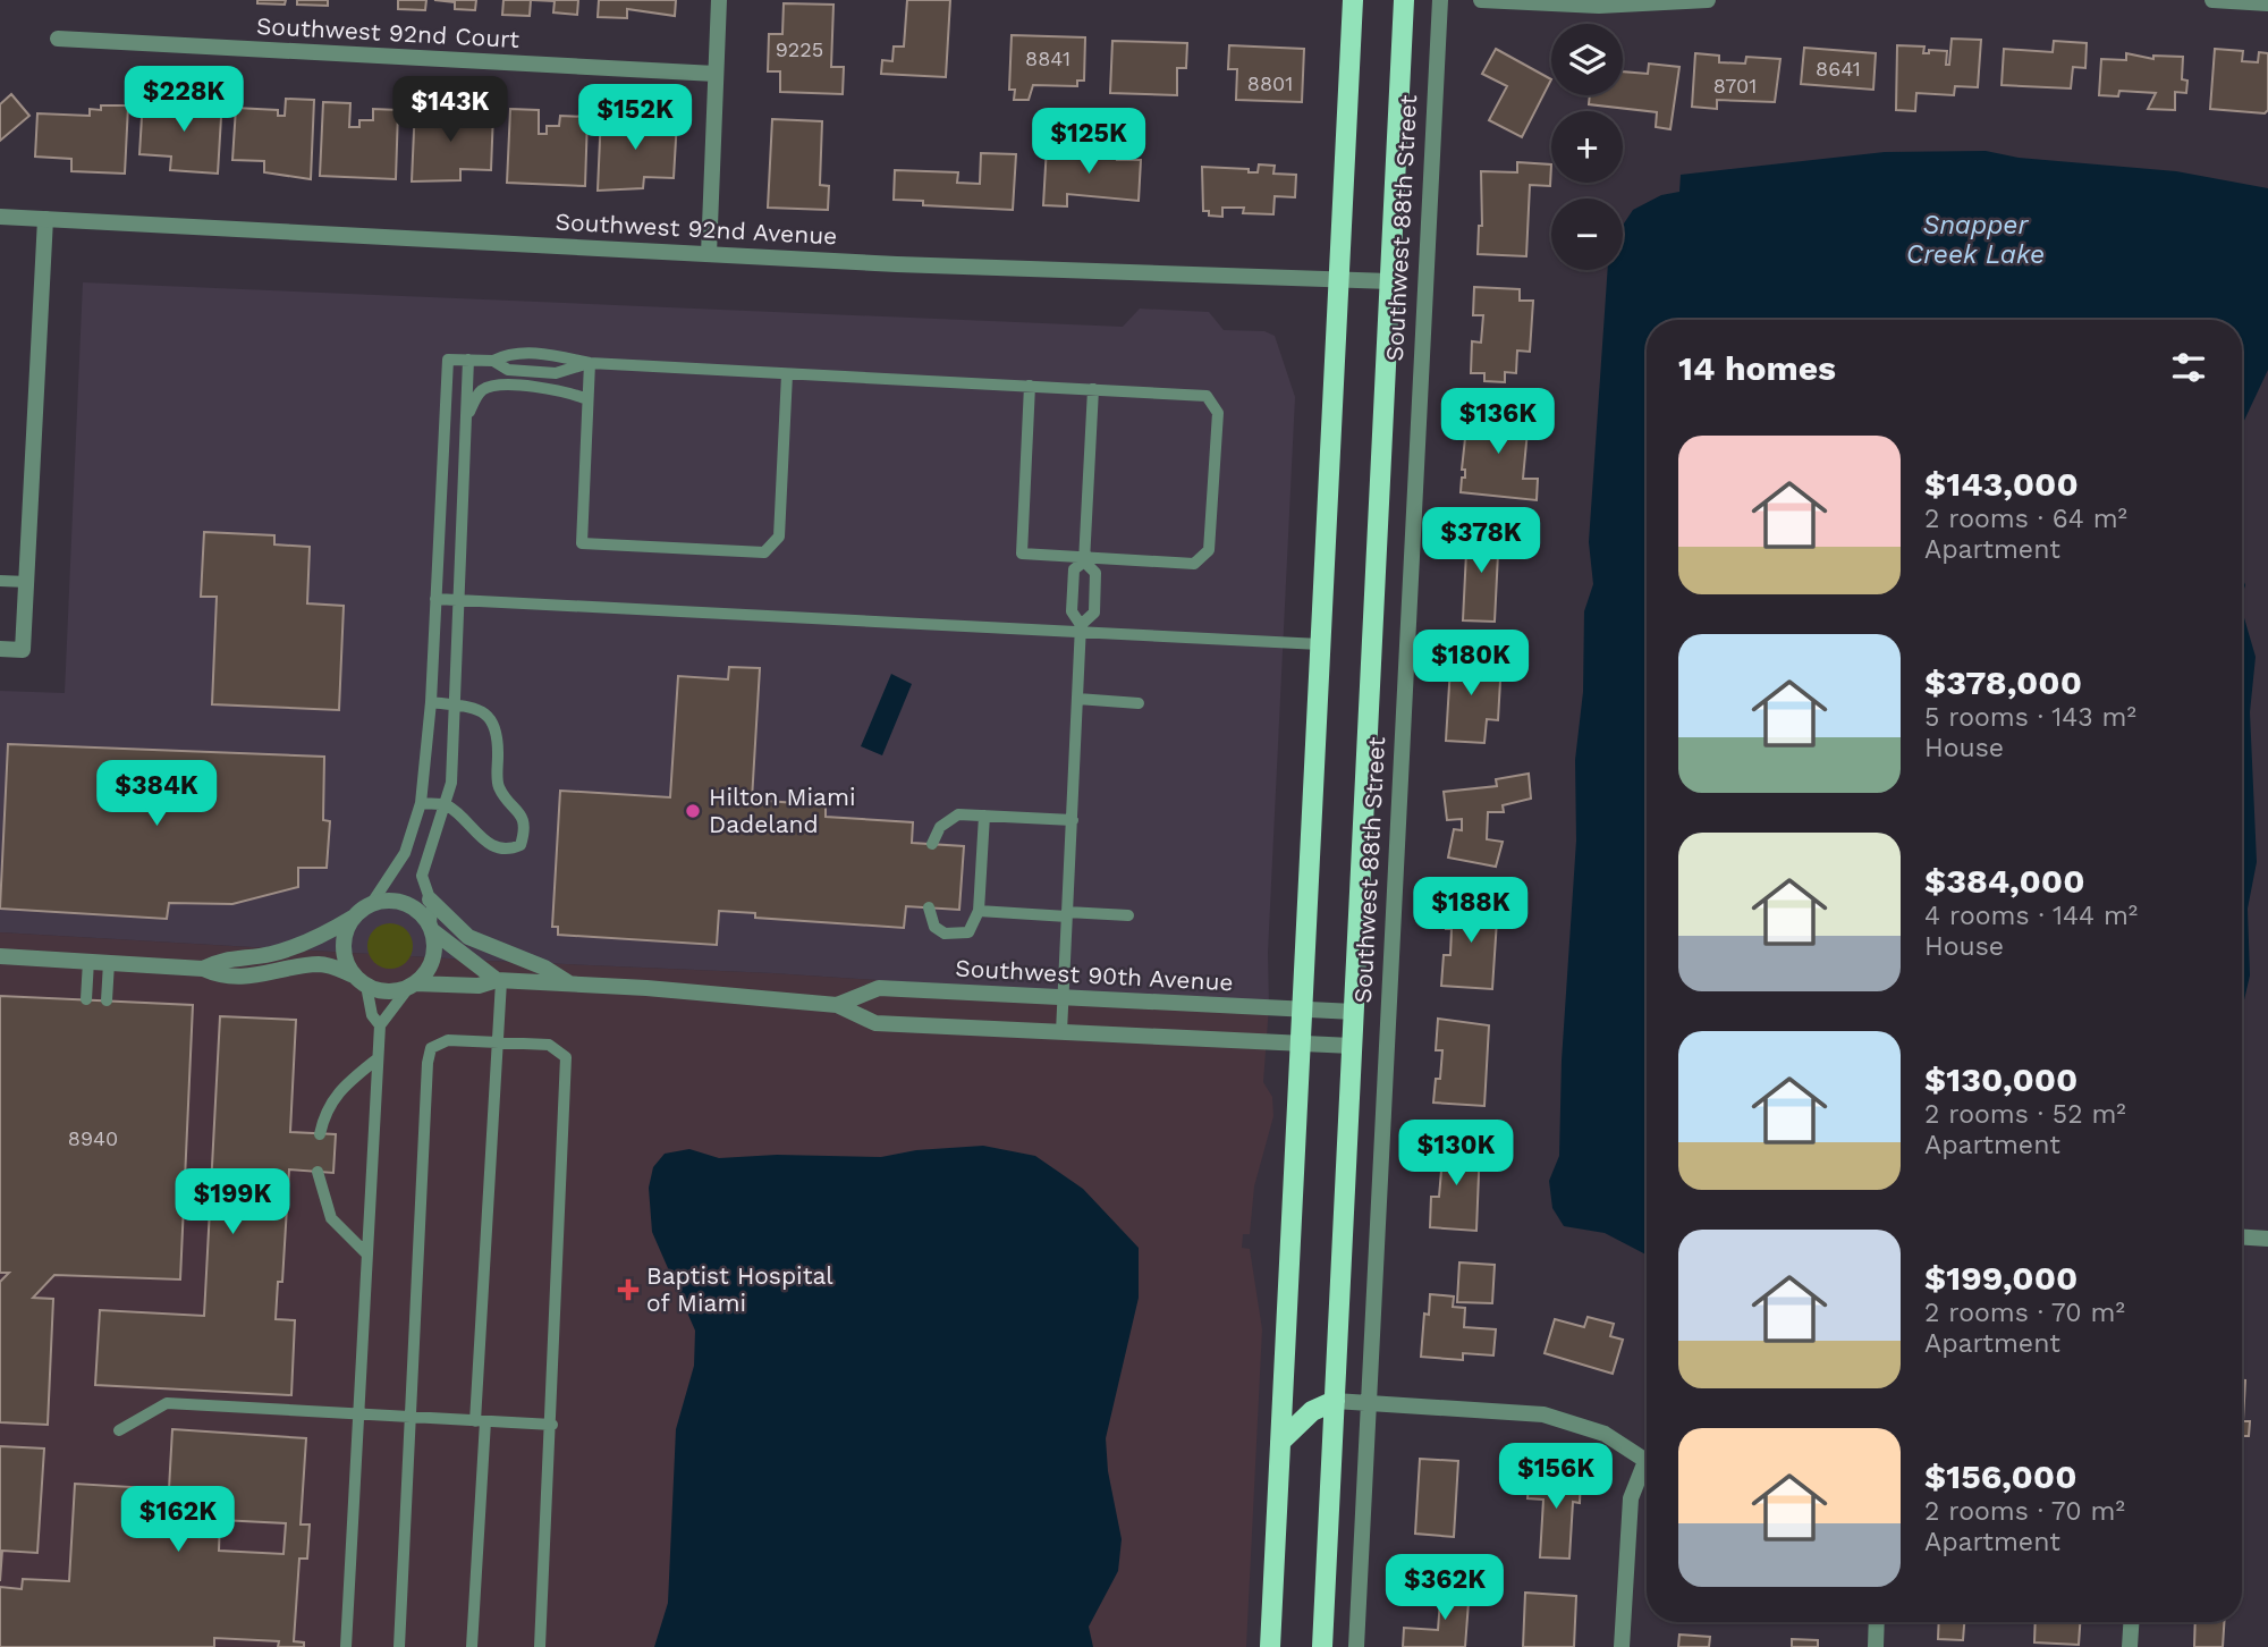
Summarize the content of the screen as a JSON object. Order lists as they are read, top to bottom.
{
  "streets": {
    "main road": ["Southwest 88th Street"],
    "street": ["Southwest 92nd Court", "Southwest 92nd Avenue", "Southwest 90th Avenue"]
  },
  "crossings": [
    ["Southwest 88th Street", "Southwest 92nd Avenue"],
    ["Southwest 88th Street", "Southwest 90th Avenue"]
  ],
  "water": ["Snapper Creek Lake"],
  "places": {
    "other": ["Hilton Miami Dadeland"],
    "health": ["Baptist Hospital of Miami"]
  },
  "house_numbers": [
    "9225",
    "8841",
    "8641",
    "8801",
    "8701",
    "8940"
  ],
  "page": {
    "map_buttons": ["+", "−"],
    "price": [
      "$228K",
      "$143K",
      "$152K",
      "$125K",
      "$136K",
      "$378K",
      "$180K",
      "$384K",
      "$188K",
      "$130K",
      "$199K",
      "$156K",
      "$162K",
      "$362K"
    ],
    "heading": "14 homes",
    "list": [
      {
        "name": "$143,000",
        "note": "2 rooms · 64 m² · Apartment"
      },
      {
        "name": "$378,000",
        "note": "5 rooms · 143 m² · House"
      },
      {
        "name": "$384,000",
        "note": "4 rooms · 144 m² · House"
      },
      {
        "name": "$130,000",
        "note": "2 rooms · 52 m² · Apartment"
      },
      {
        "name": "$199,000",
        "note": "2 rooms · 70 m² · Apartment"
      },
      {
        "name": "$156,000",
        "note": "2 rooms · 70 m² · Apartment"
      }
    ]
  }
}
